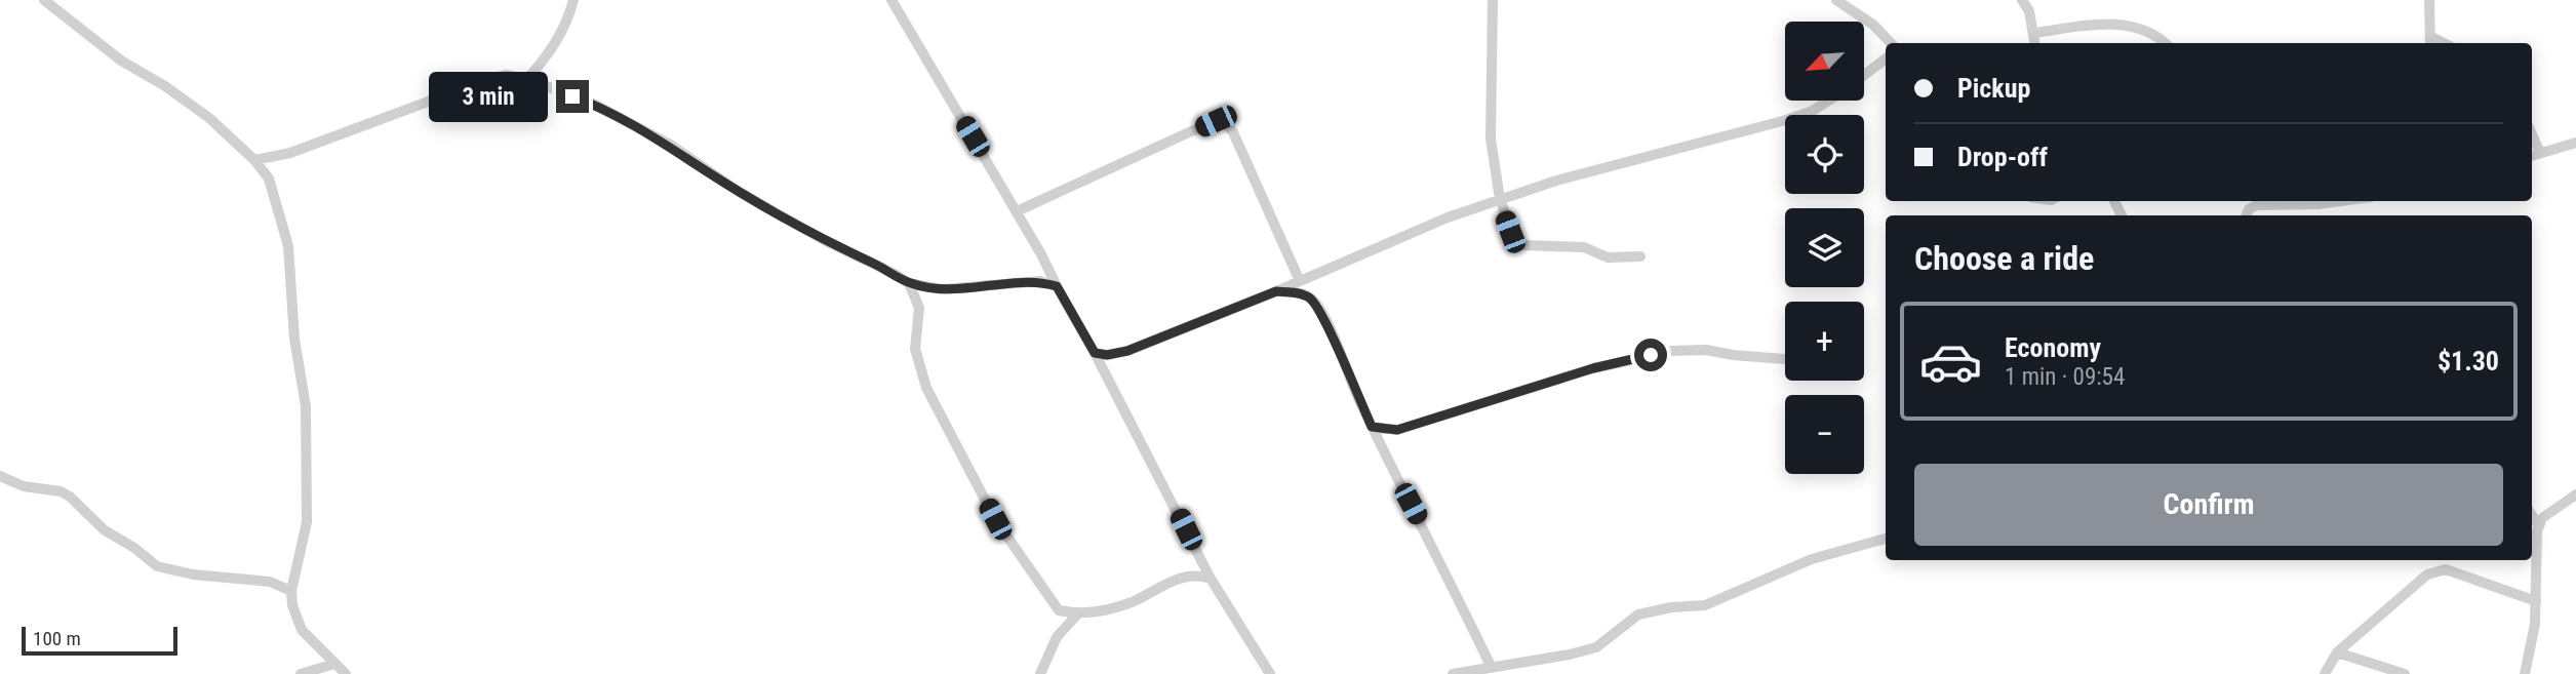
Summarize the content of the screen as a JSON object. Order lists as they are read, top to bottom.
{
  "scale_bar": "100 m",
  "north": "bottom left",
  "page": {
    "map_buttons": ["+", "−"],
    "banner": ["Pickup", "Drop-off"],
    "bubble": "3 min",
    "heading": "Choose a ride",
    "list": [
      {
        "name": "Economy",
        "note": "1 min · 09:54",
        "value": "$1.30"
      }
    ],
    "buttons": "Confirm",
    "scale": "100 m"
  }
}
